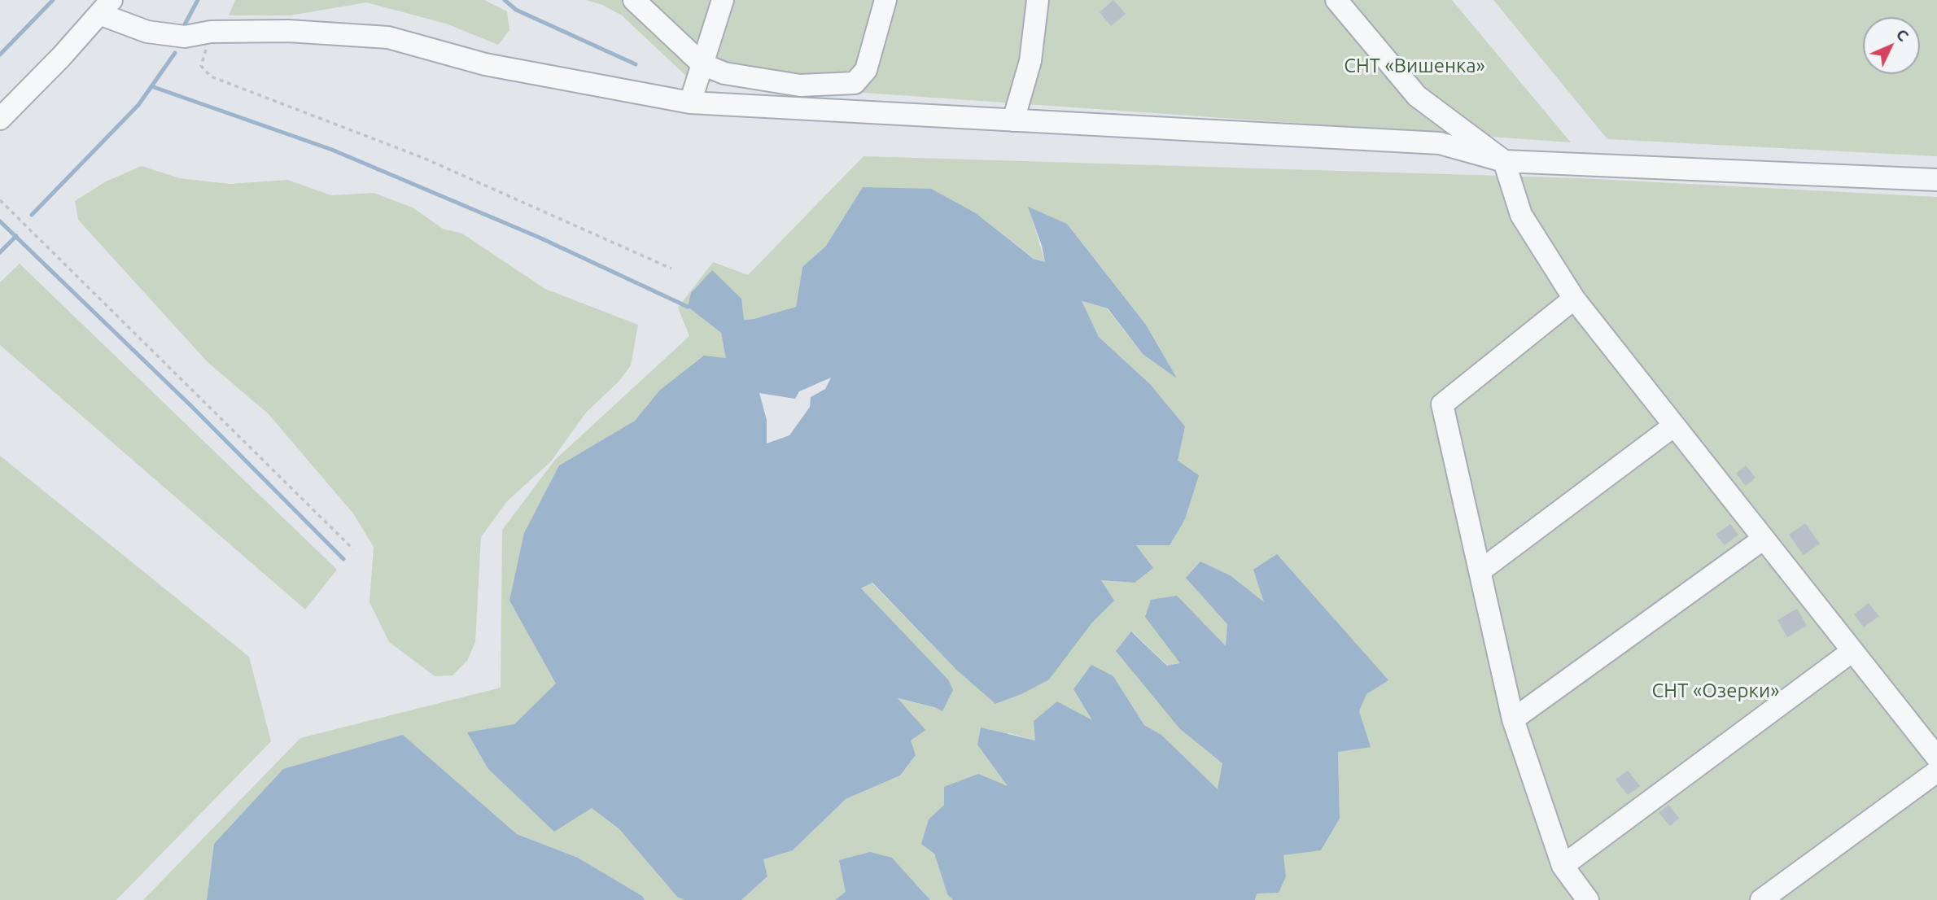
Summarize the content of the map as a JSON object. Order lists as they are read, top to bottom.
{
  "parks": ["СНТ «Вишенка»", "СНТ «Озерки»"],
  "north": "top right"
}
